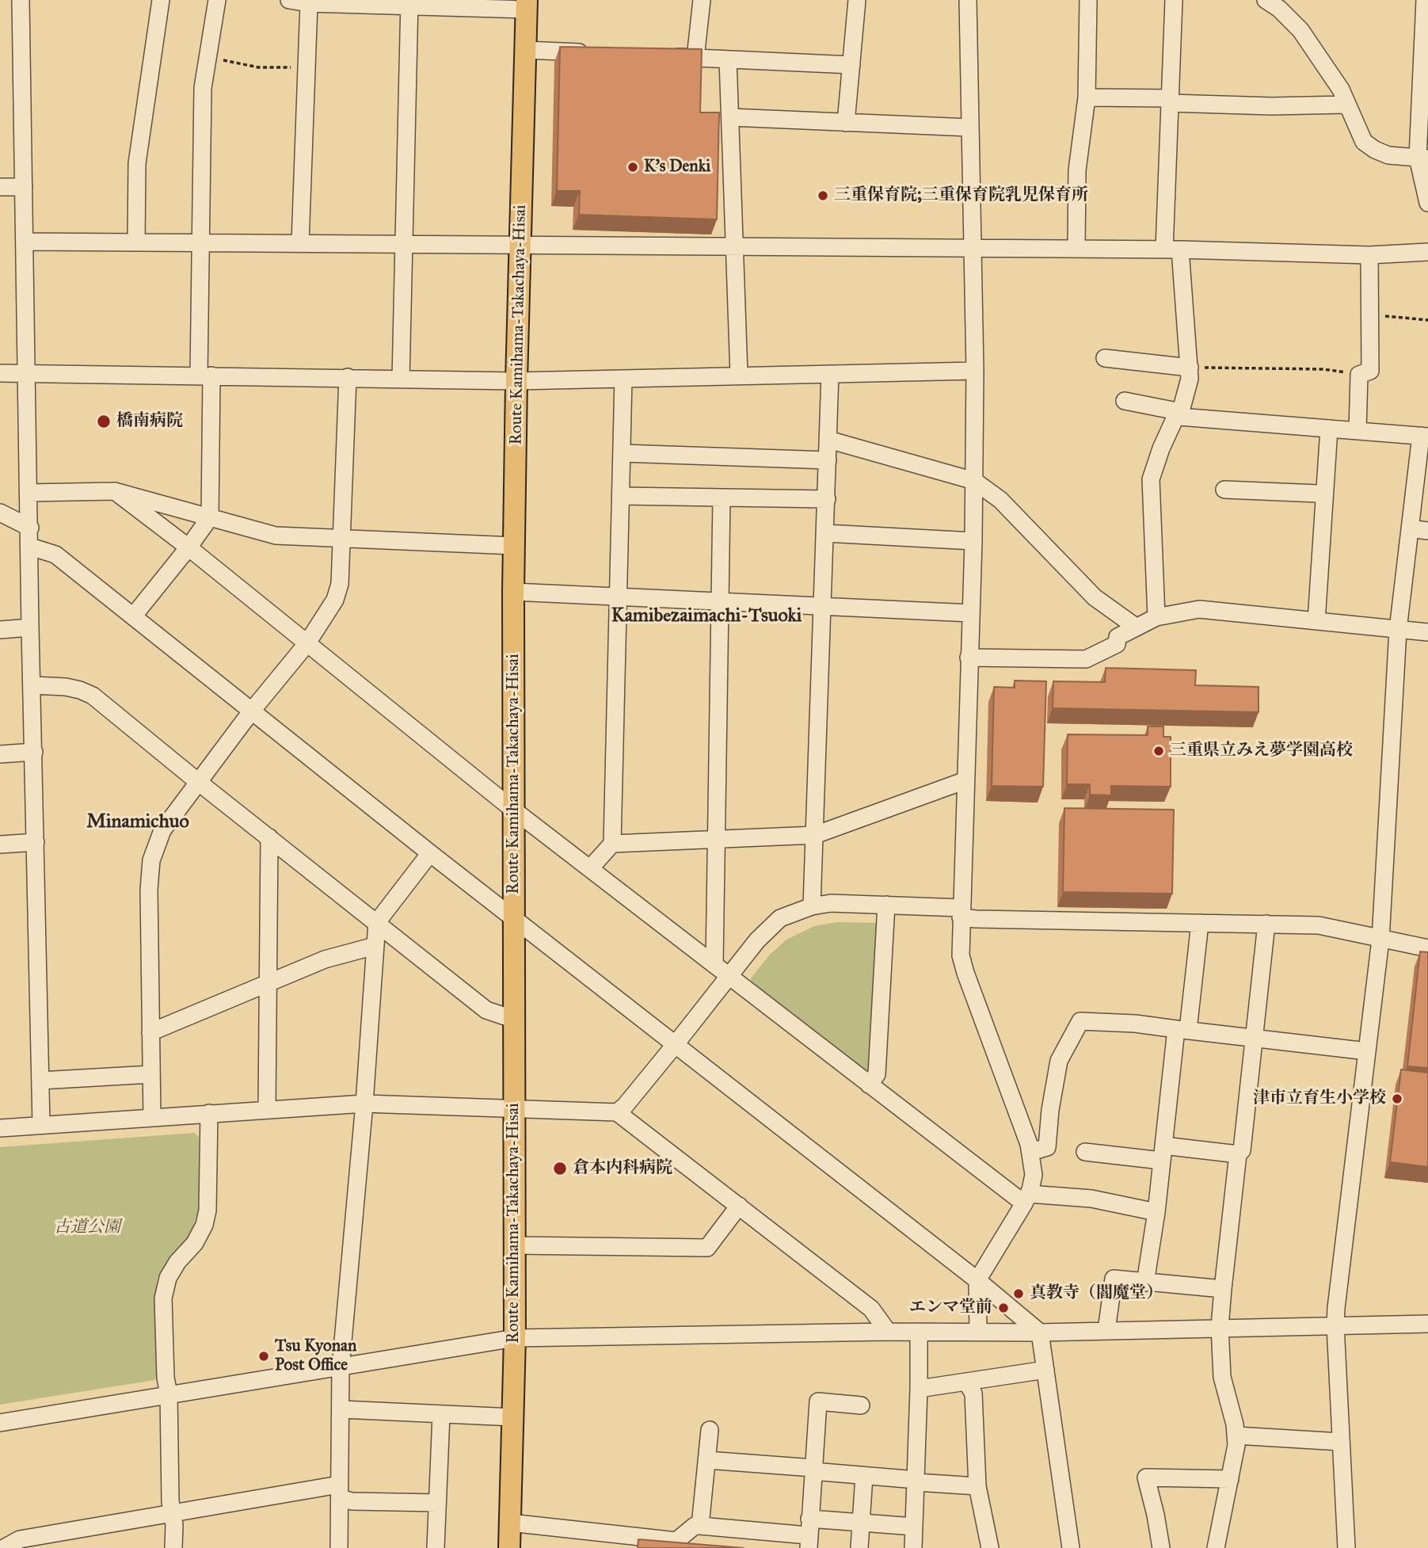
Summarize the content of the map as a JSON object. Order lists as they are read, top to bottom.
{
  "streets": {
    "main road": ["Route Kamihama-Takachaya-Hisai"]
  },
  "districts": ["Kamibezaimachi-Tsuoki", "Minamichuo"],
  "parks": ["古道公園"],
  "places": [
    "K's Denki",
    "三重保育院;三重保育院乳児保育所",
    "橋南病院",
    "三重県立みえ夢学園高校",
    "津市立育生小学校",
    "倉本内科病院",
    "真教寺（閻魔堂）",
    "エンマ堂前",
    "Tsu Kyonan Post Office"
  ]
}
